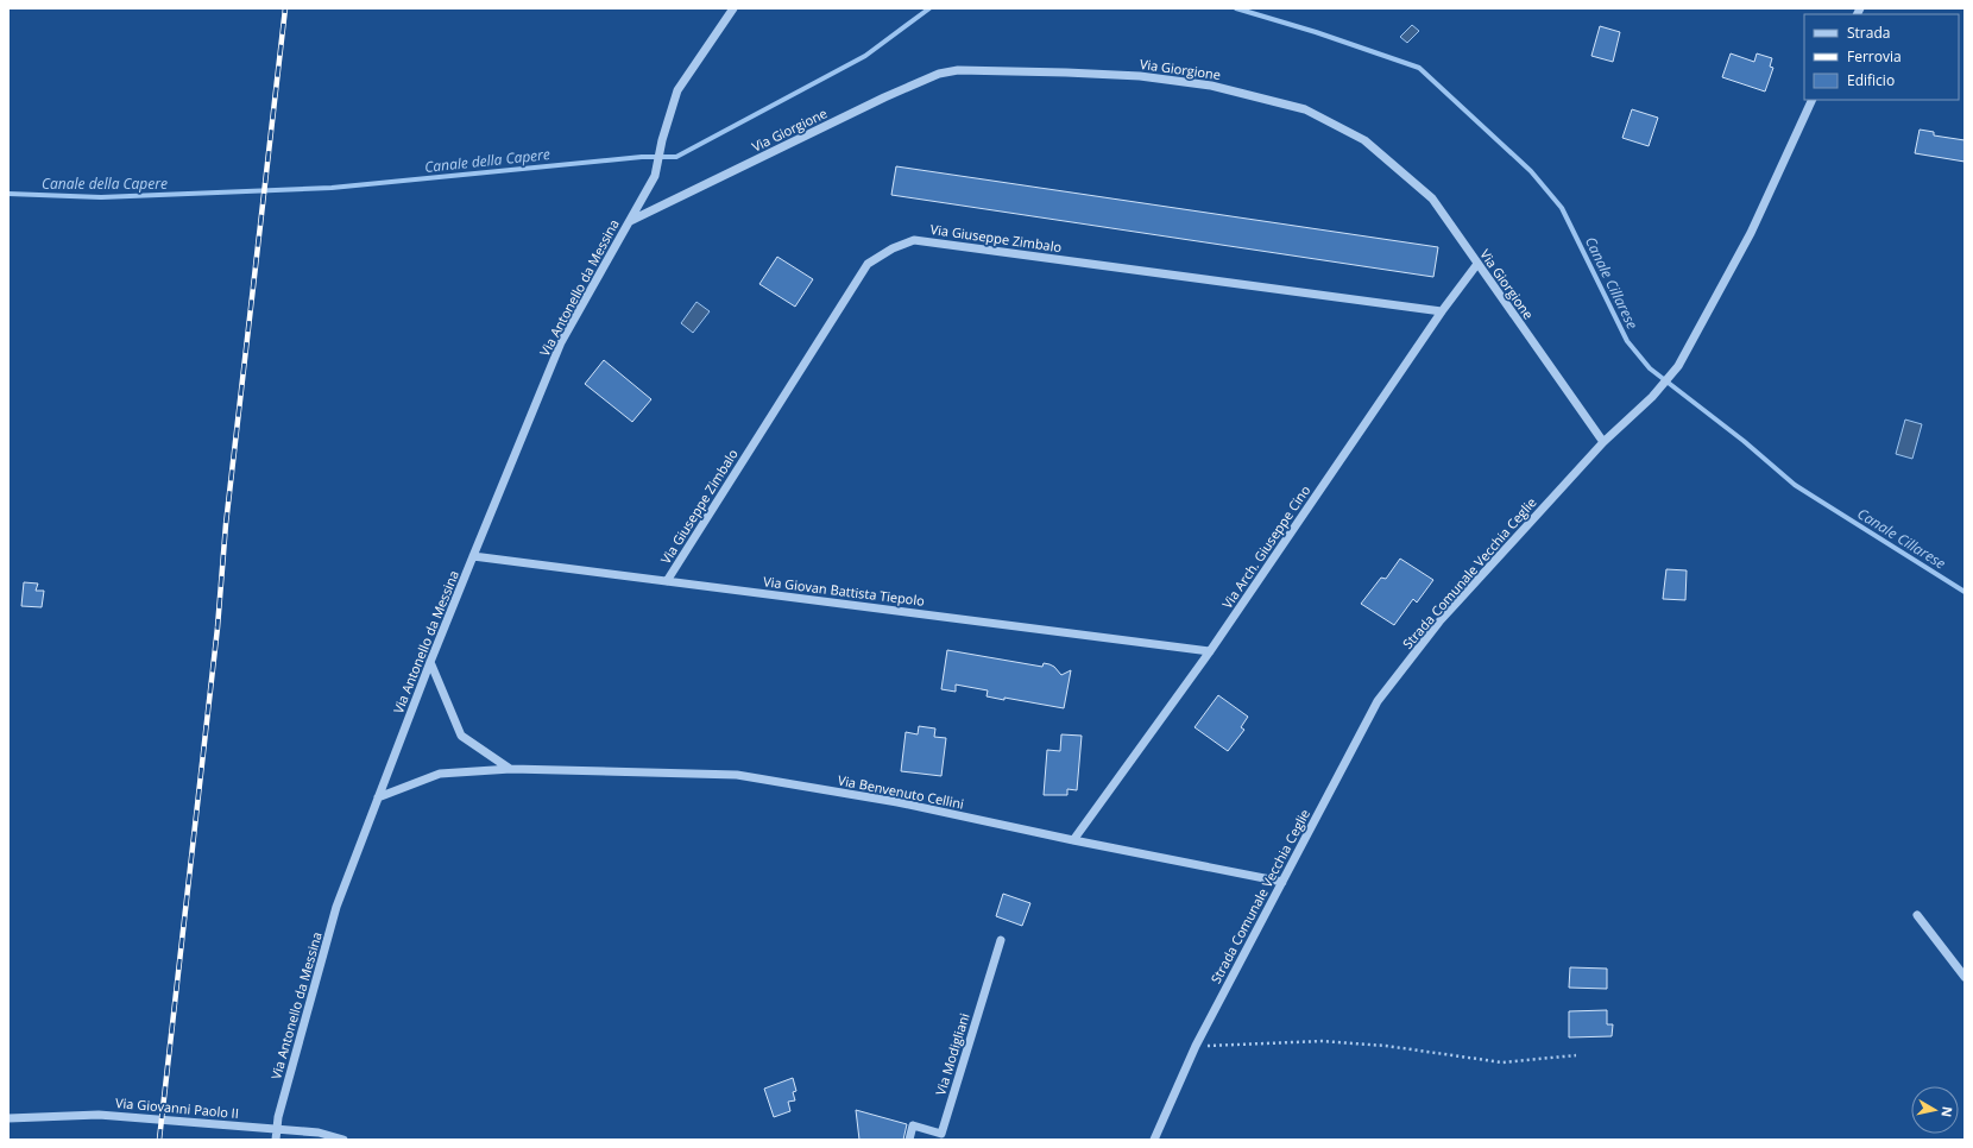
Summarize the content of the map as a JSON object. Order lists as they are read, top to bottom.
{
  "streets": {
    "street": [
      "Via Giorgione",
      "Via Giuseppe Zimbalo",
      "Via Antonello da Messina",
      "Via Arch. Giuseppe Cino",
      "Strada Comunale Vecchia Ceglie",
      "Via Giovan Battista Tiepolo",
      "Via Benvenuto Cellini",
      "Via Modigliani",
      "Via Giovanni Paolo II"
    ]
  },
  "crossings": [
    ["Via Giorgione", "Via Antonello da Messina"],
    ["Via Giorgione", "Via Arch. Giuseppe Cino"],
    ["Via Giorgione", "Strada Comunale Vecchia Ceglie"],
    ["Via Giuseppe Zimbalo", "Via Arch. Giuseppe Cino"],
    ["Via Giuseppe Zimbalo", "Via Giovan Battista Tiepolo"],
    ["Via Antonello da Messina", "Via Giovan Battista Tiepolo"],
    ["Via Antonello da Messina", "Via Benvenuto Cellini"],
    ["Via Arch. Giuseppe Cino", "Via Giovan Battista Tiepolo"],
    ["Via Arch. Giuseppe Cino", "Via Benvenuto Cellini"],
    ["Strada Comunale Vecchia Ceglie", "Via Benvenuto Cellini"]
  ],
  "water": ["Canale della Capere", "Canale Cillarese"],
  "legend": ["Strada", "Ferrovia", "Edificio"],
  "north": "right"
}
